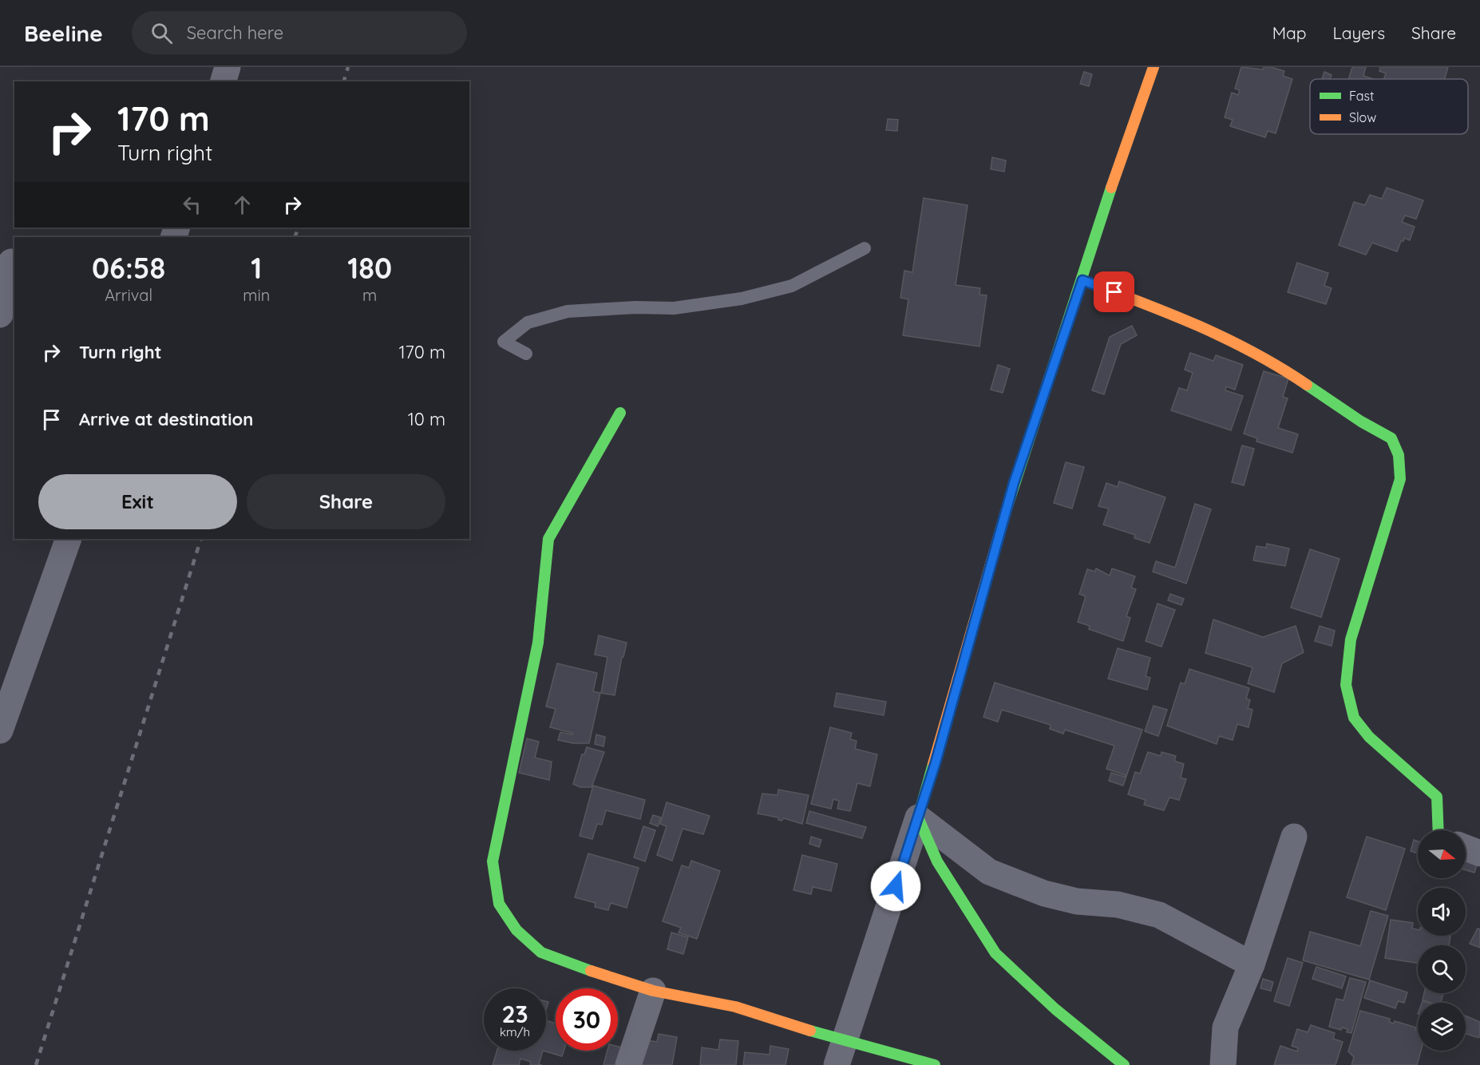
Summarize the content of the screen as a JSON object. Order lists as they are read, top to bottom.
{
  "legend": ["Fast", "Slow"],
  "north": "right",
  "page": {
    "header": "Beeline",
    "search": "Search here",
    "nav": ["Map", "Layers", "Share"],
    "turn": ["170 m", "Turn right"],
    "eta": [
      "06:58",
      "Arrival",
      "1",
      "min",
      "180",
      "m"
    ],
    "list": [
      {
        "name": "Turn right",
        "value": "170 m"
      },
      {
        "name": "Arrive at destination",
        "value": "10 m"
      }
    ],
    "buttons": ["Exit", "Share"],
    "speed": "23 km/h",
    "limit": "30"
  }
}
